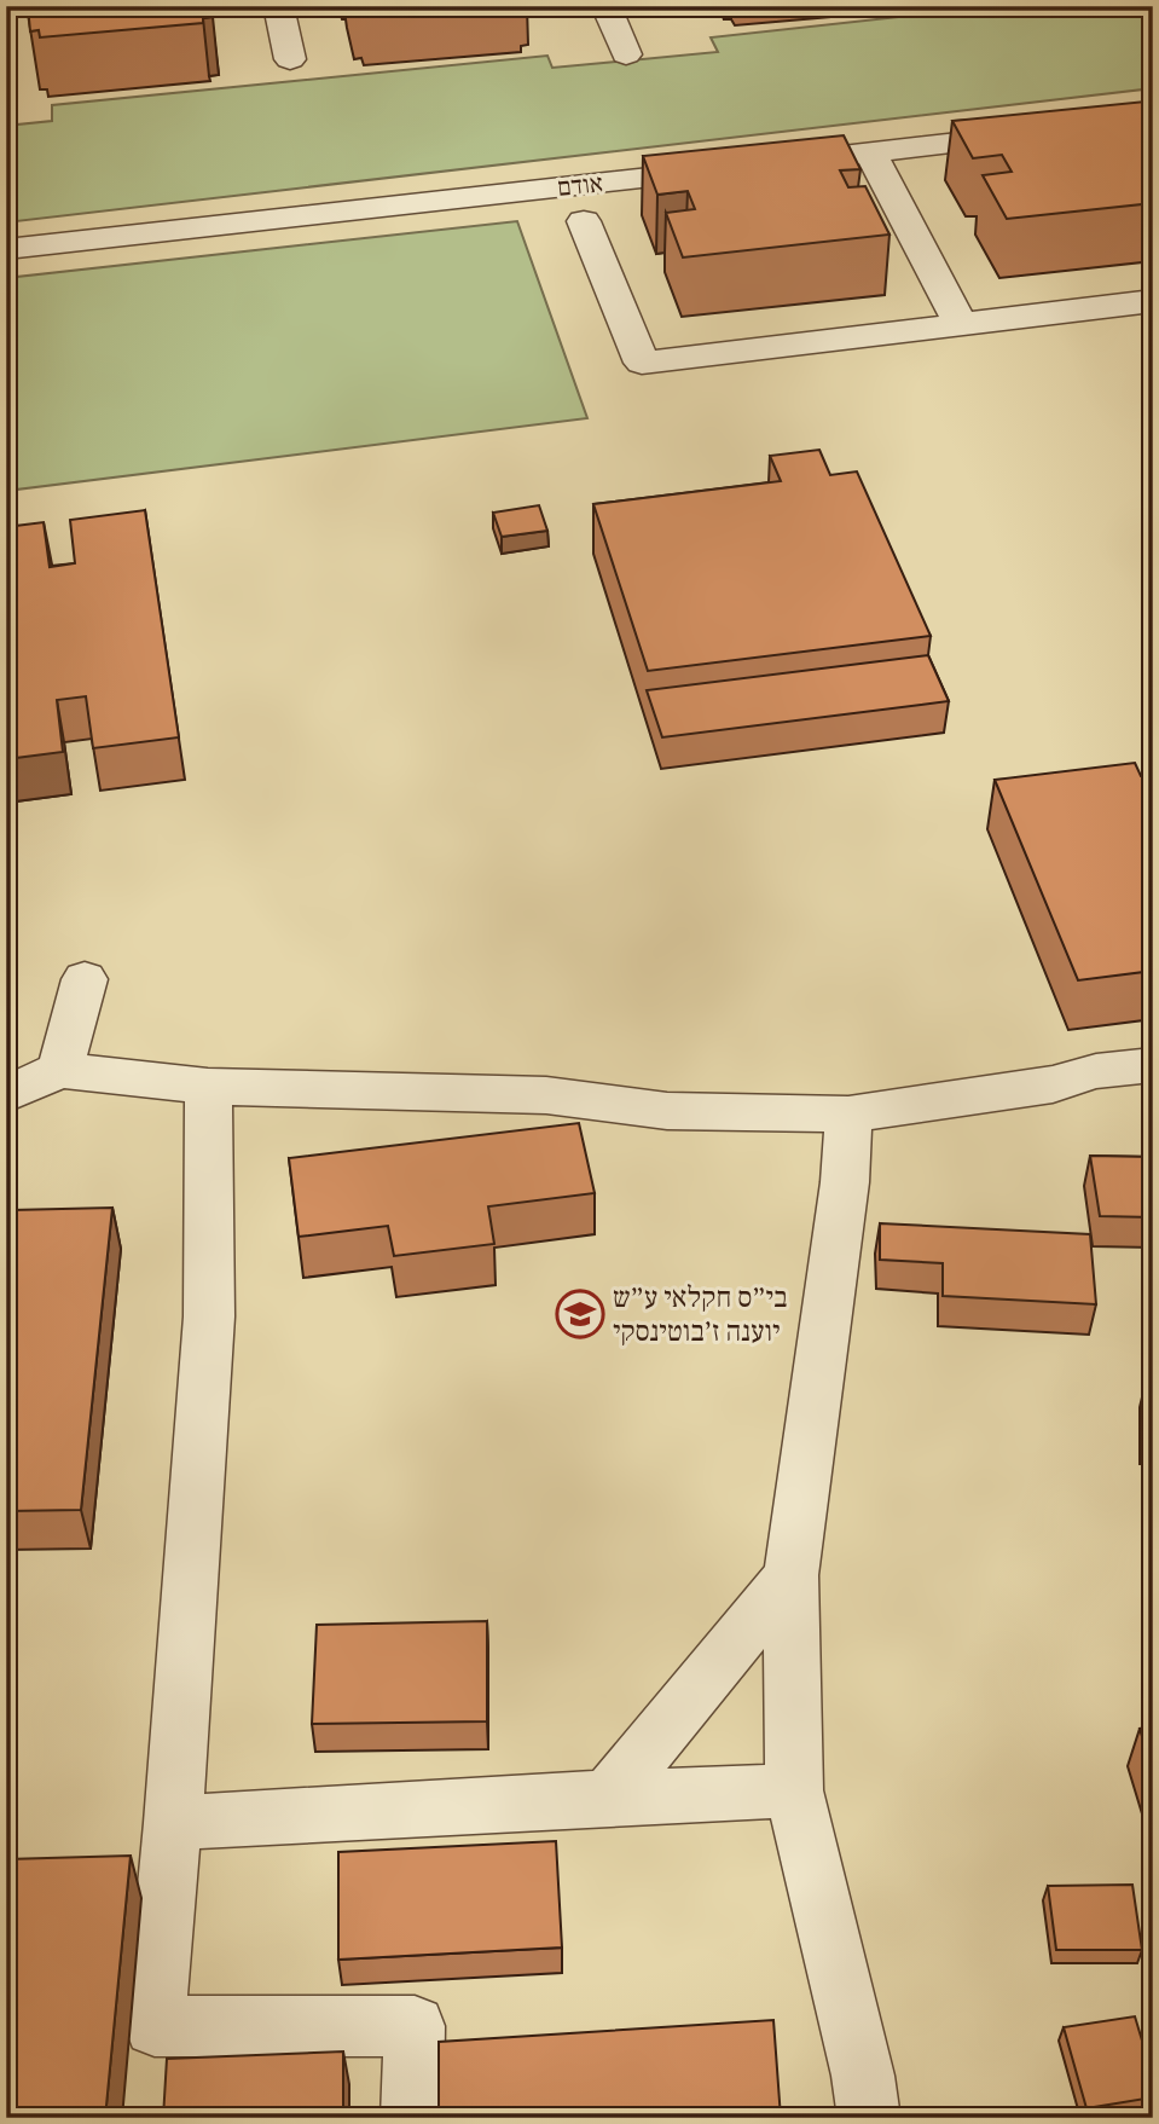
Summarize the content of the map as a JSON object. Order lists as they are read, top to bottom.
{
  "streets": {
    "street": ["אודם"]
  },
  "places": {
    "school or university": ["בי\"ס חקלאי ע\"ש יוענה ז'בוטינסקי"]
  }
}
